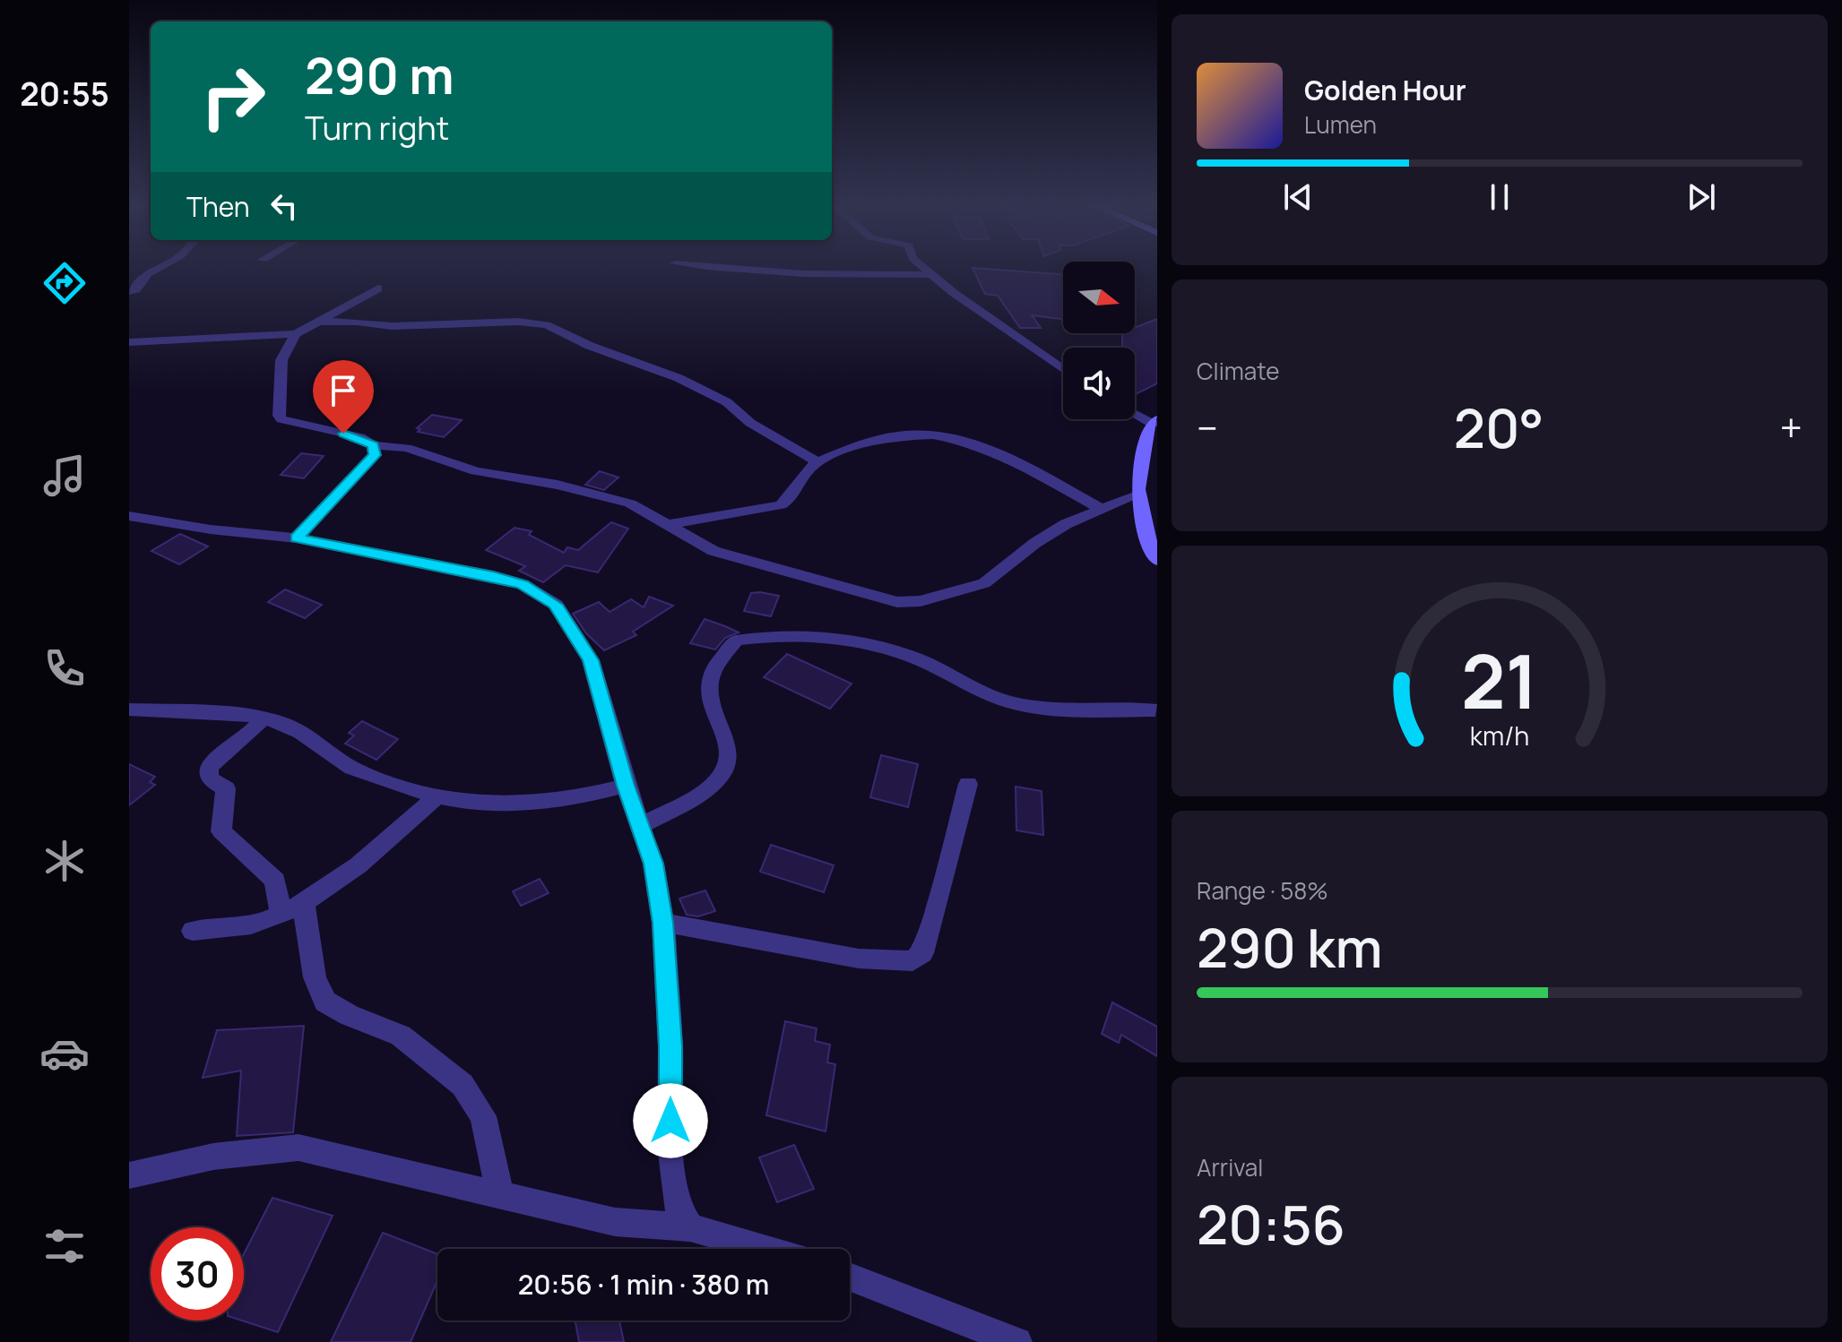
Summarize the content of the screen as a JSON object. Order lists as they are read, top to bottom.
{
  "north": "right",
  "page": {
    "tabs": "20:55",
    "turn": ["290 m", "Turn right"],
    "song": ["Golden Hour", "Lumen"],
    "then": "Then",
    "tile": [
      "Climate",
      ["Range · 58%", "290 km"],
      ["Arrival", "20:56"]
    ],
    "heat": ["−", "20°", "+"],
    "limit": "30",
    "trip": "20:56 · 1 min · 380 m",
    "gauge": ["21", "km/h"]
  }
}
